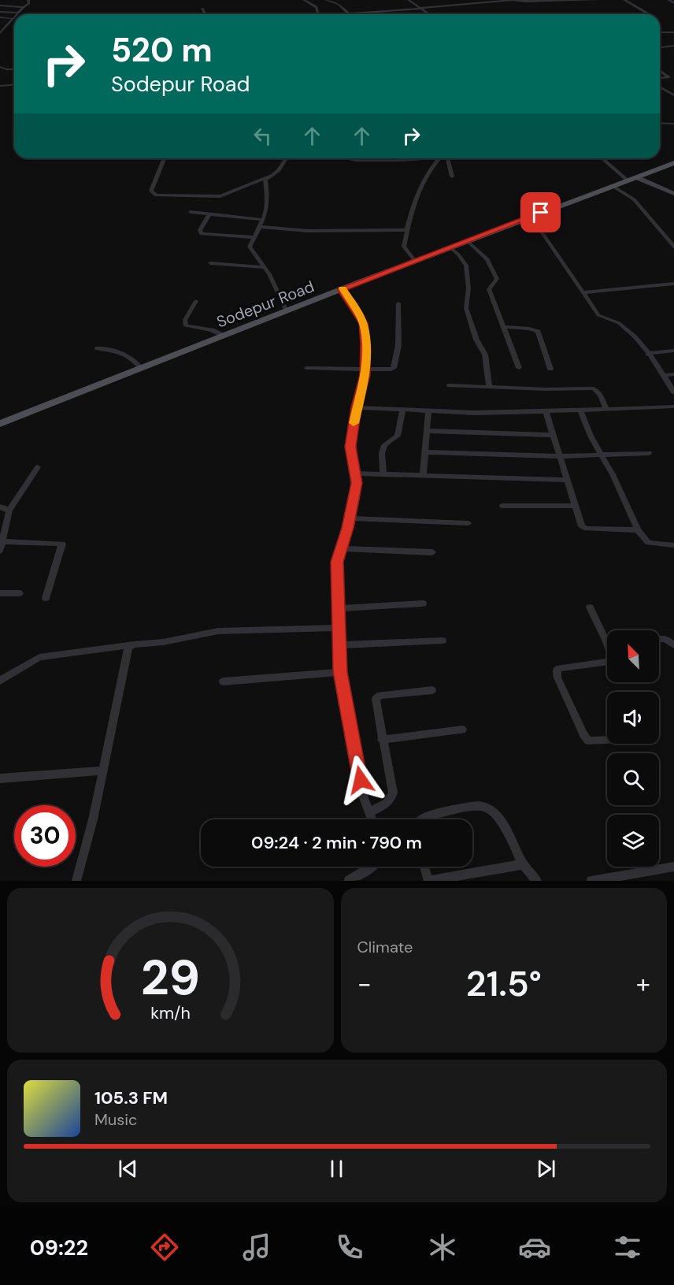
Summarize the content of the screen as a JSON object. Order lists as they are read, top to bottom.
{
  "streets": {
    "main road": ["Sodepur Road"]
  },
  "north": "top left",
  "page": {
    "turn": ["520 m", "Sodepur Road"],
    "limit": "30",
    "trip": "09:24 · 2 min · 790 m",
    "tile": "Climate",
    "heat": ["−", "21.5°", "+"],
    "song": ["105.3 FM", "Music"],
    "tabs": "09:22",
    "gauge": ["29", "km/h"]
  }
}
